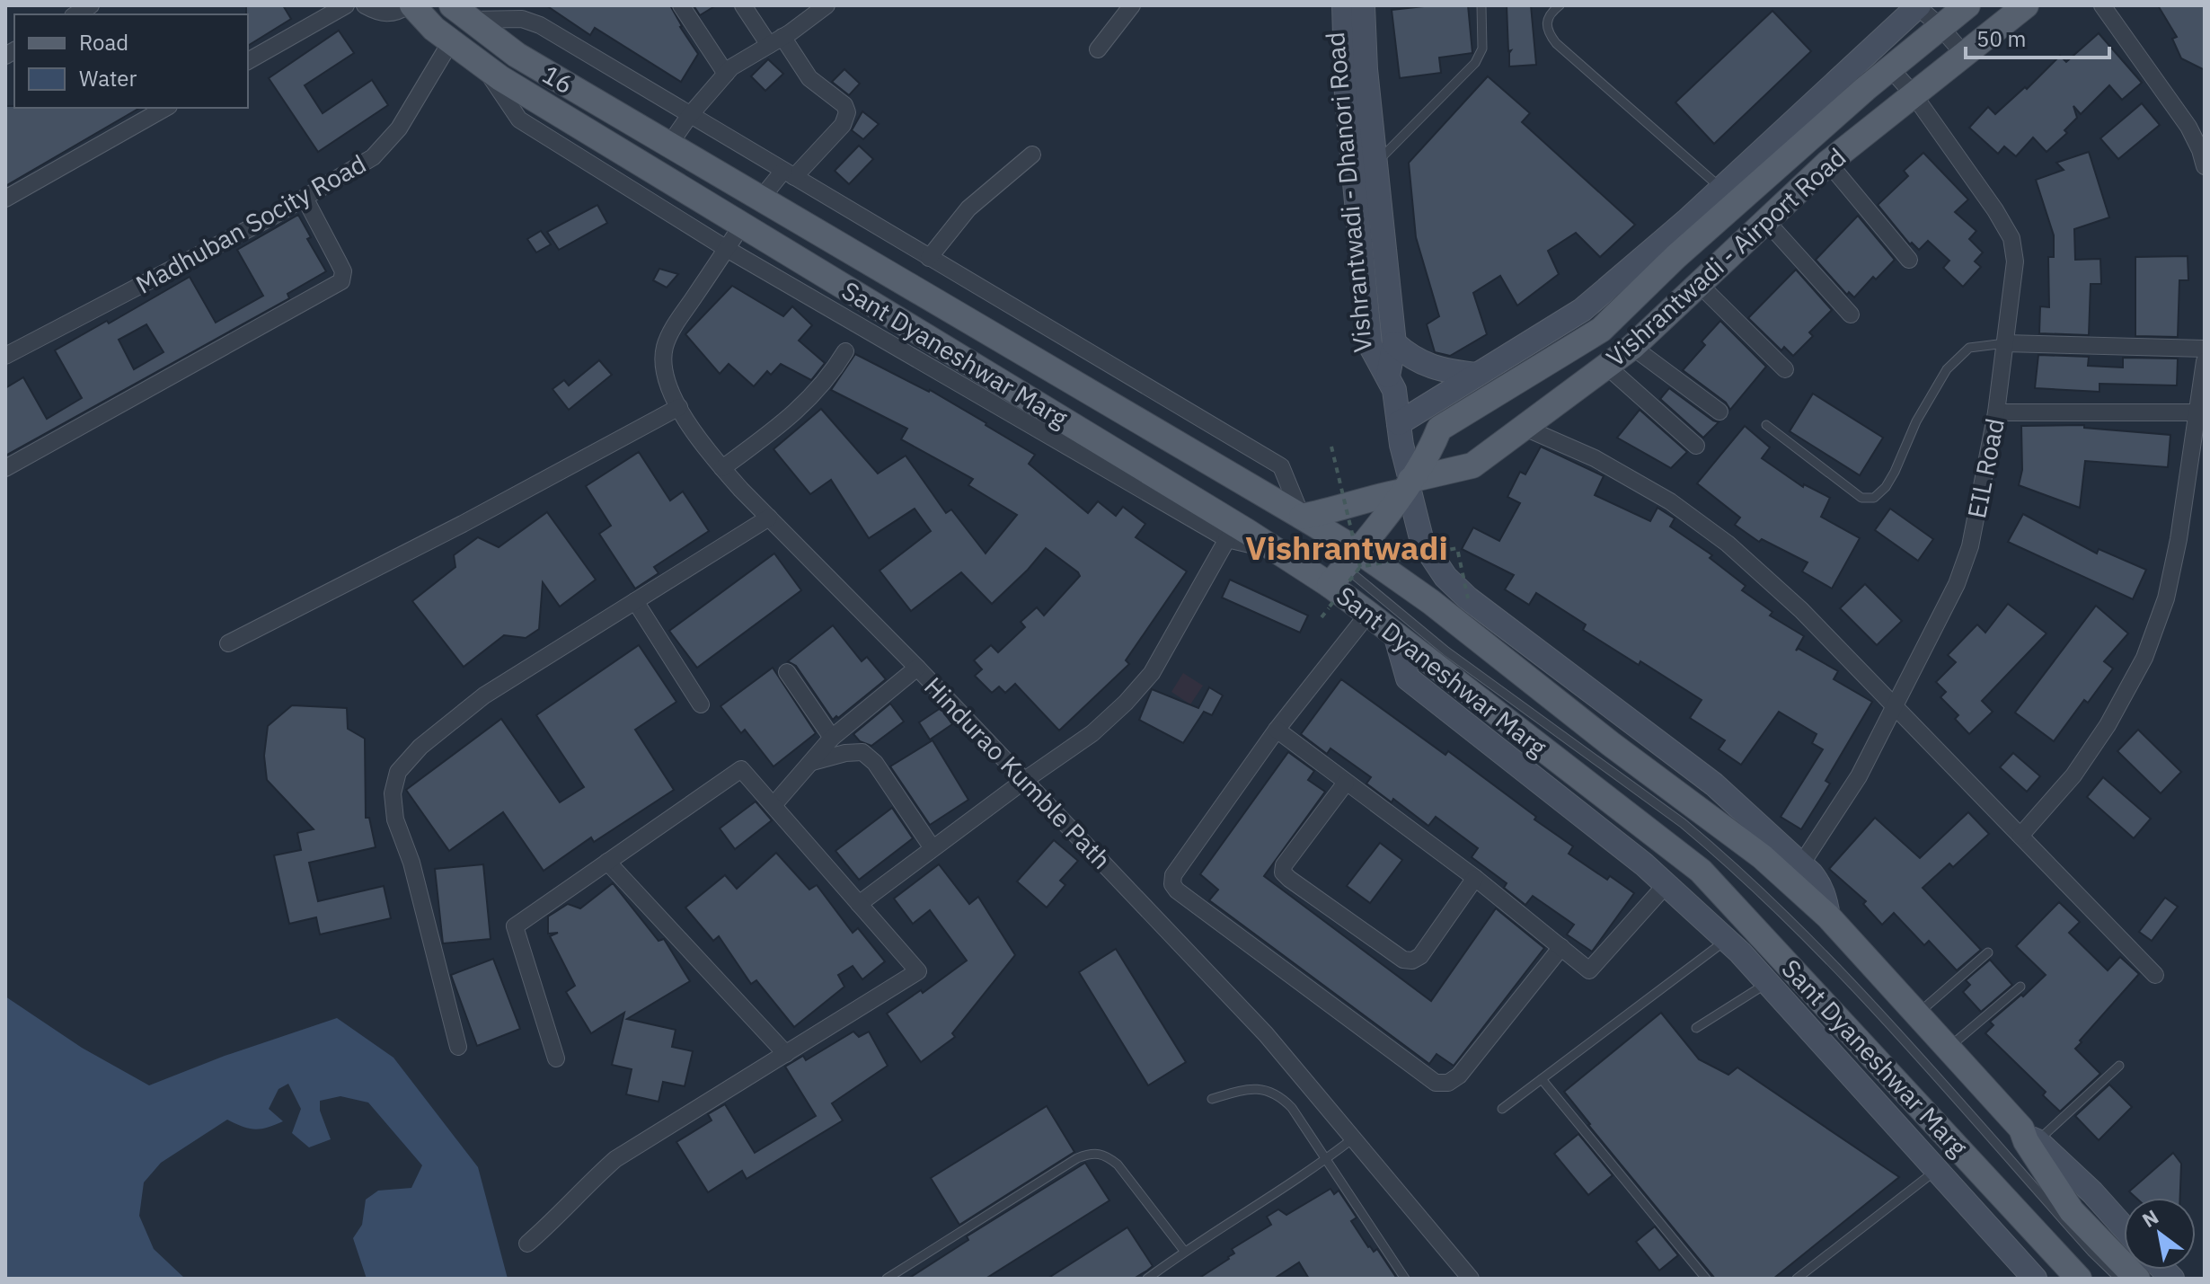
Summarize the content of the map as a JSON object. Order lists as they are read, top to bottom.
{
  "streets": {
    "main road": ["16", "Vishrantwadi - Airport Road", "Sant Dyaneshwar Marg"],
    "street": [
      "Vishrantwadi - Dhanori Road",
      "Madhuban Socity Road",
      "EIL Road",
      "Hindurao Kumble Path"
    ]
  },
  "crossings": [
    ["16", "Sant Dyaneshwar Marg"],
    ["Vishrantwadi - Dhanori Road", "Vishrantwadi - Airport Road"],
    ["Vishrantwadi - Dhanori Road", "Sant Dyaneshwar Marg"],
    ["Vishrantwadi - Dhanori Road", "EIL Road"],
    ["Madhuban Socity Road", "Sant Dyaneshwar Marg"],
    ["Vishrantwadi - Airport Road", "Sant Dyaneshwar Marg"],
    ["Vishrantwadi - Airport Road", "EIL Road"],
    ["Sant Dyaneshwar Marg", "Hindurao Kumble Path"]
  ],
  "districts": ["Vishrantwadi"],
  "legend": ["Road", "Water"],
  "scale_bar": "50 m",
  "north": "top left"
}
